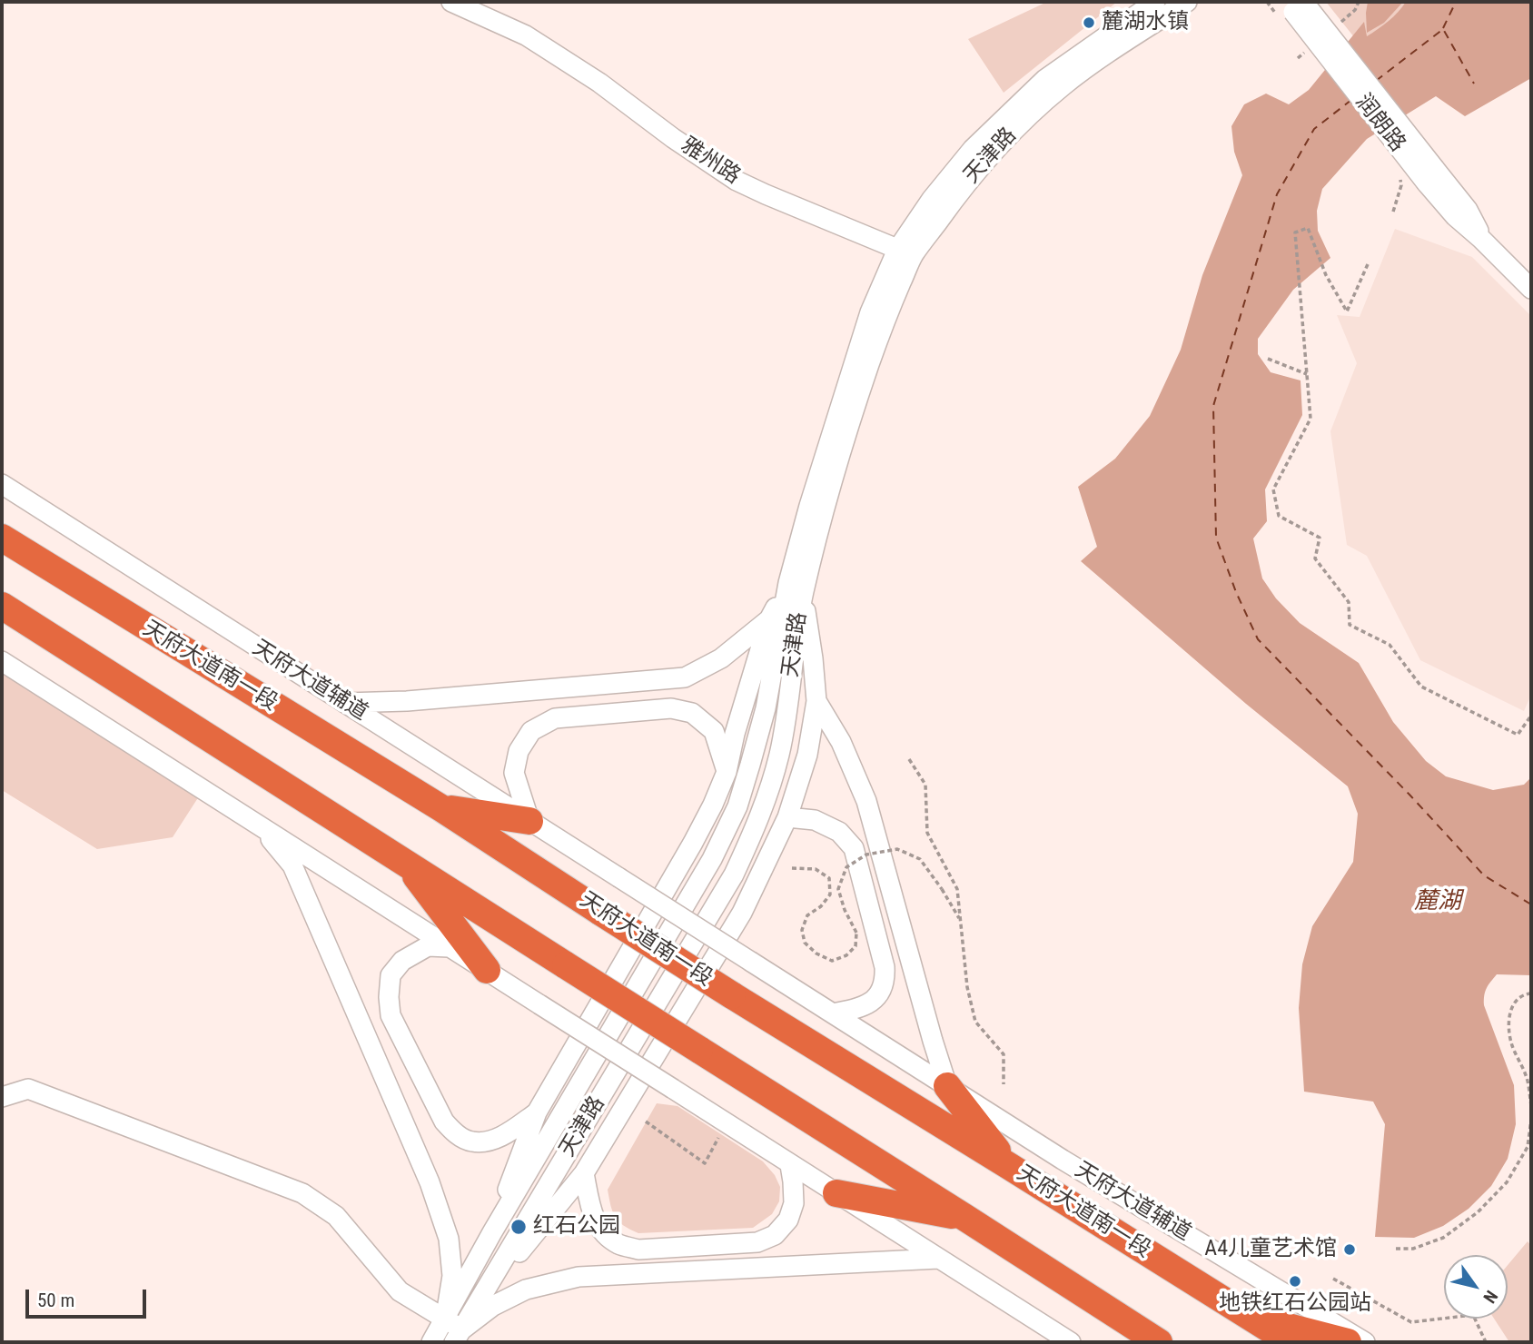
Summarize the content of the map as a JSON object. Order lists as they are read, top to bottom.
{
  "streets": {
    "highway": ["天府大道南一段"],
    "street": [
      "润朗路",
      "天津路",
      "雅州路",
      "天府大道辅道"
    ]
  },
  "crossings": [
    ["天津路", "雅州路"]
  ],
  "water": ["麓湖"],
  "places": [
    "麓湖水镇",
    "红石公园",
    "A4儿童艺术馆",
    "地铁红石公园站"
  ],
  "scale_bar": "50 m",
  "north": "bottom right"
}
